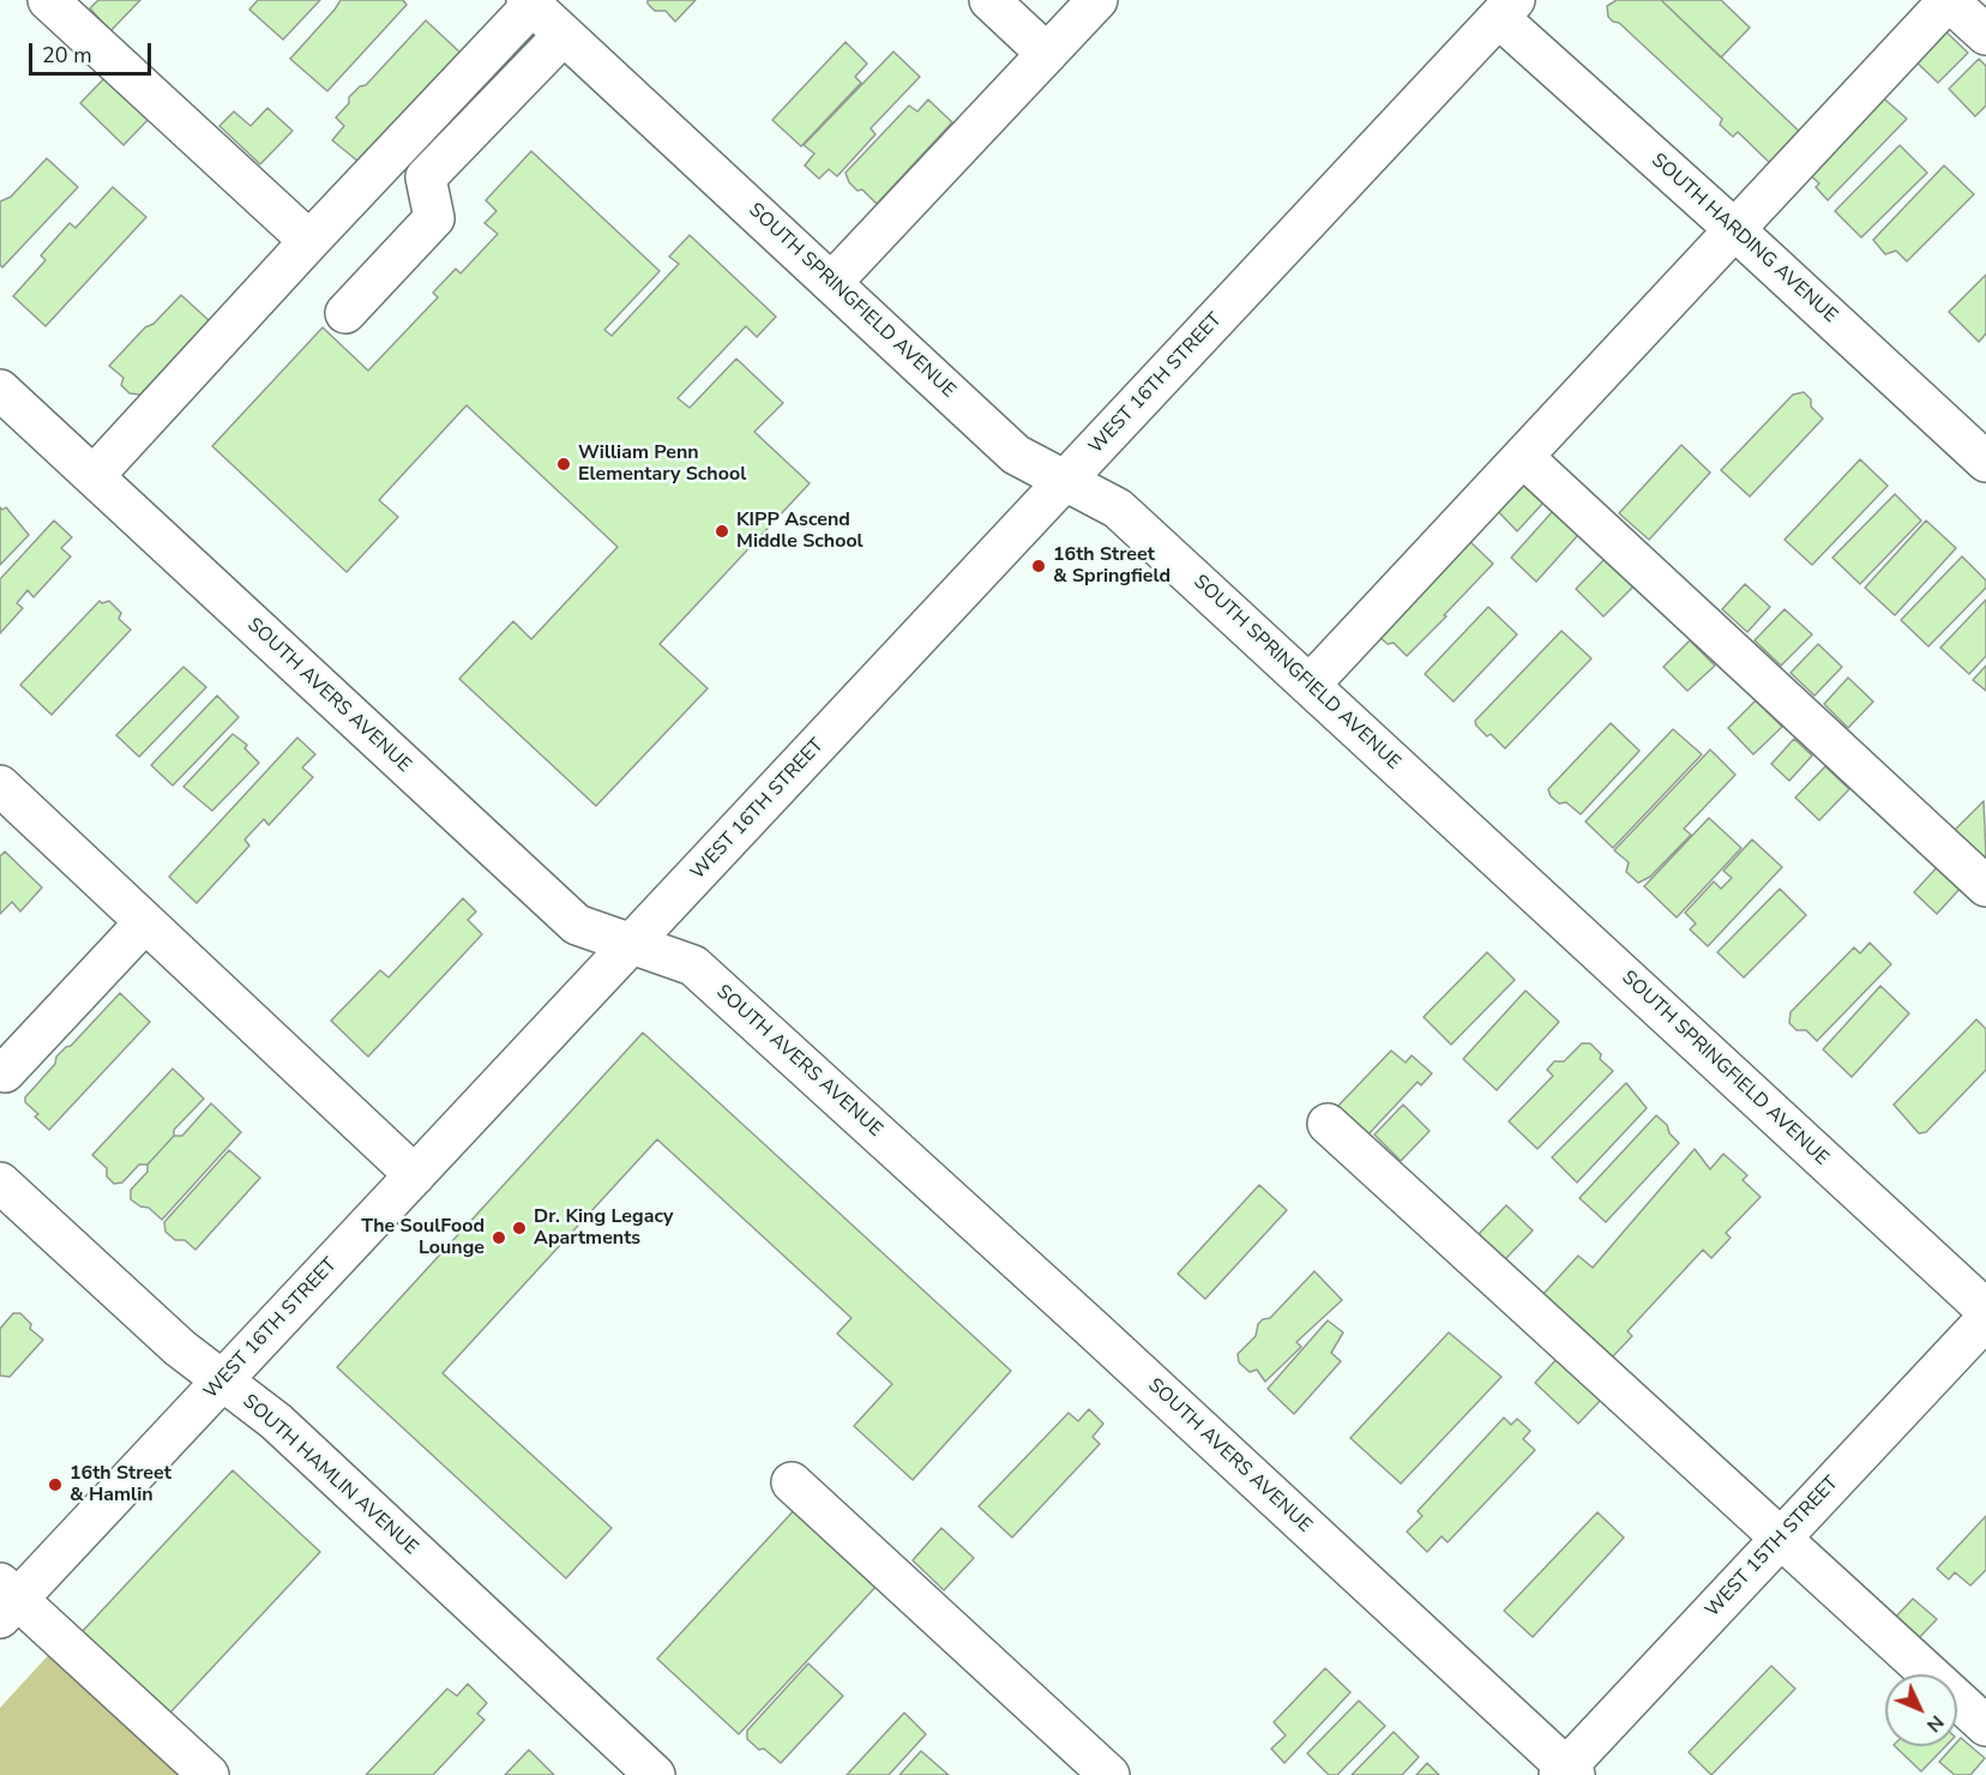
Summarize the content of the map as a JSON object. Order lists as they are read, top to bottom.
{
  "streets": {
    "street": [
      "SOUTH HARDING AVENUE",
      "SOUTH SPRINGFIELD AVENUE",
      "WEST 16TH STREET",
      "SOUTH AVERS AVENUE",
      "SOUTH HAMLIN AVENUE",
      "WEST 15TH STREET"
    ]
  },
  "crossings": [
    ["SOUTH HARDING AVENUE", "WEST 16TH STREET"],
    ["SOUTH SPRINGFIELD AVENUE", "WEST 16TH STREET"],
    ["WEST 16TH STREET", "SOUTH AVERS AVENUE"],
    ["WEST 16TH STREET", "SOUTH HAMLIN AVENUE"],
    ["SOUTH AVERS AVENUE", "WEST 15TH STREET"]
  ],
  "places": [
    "William Penn Elementary School",
    "KIPP Ascend Middle School",
    "16th Street & Springfield",
    "Dr. King Legacy Apartments",
    "The SoulFood Lounge",
    "16th Street & Hamlin"
  ],
  "scale_bar": "20 m",
  "north": "bottom right"
}
